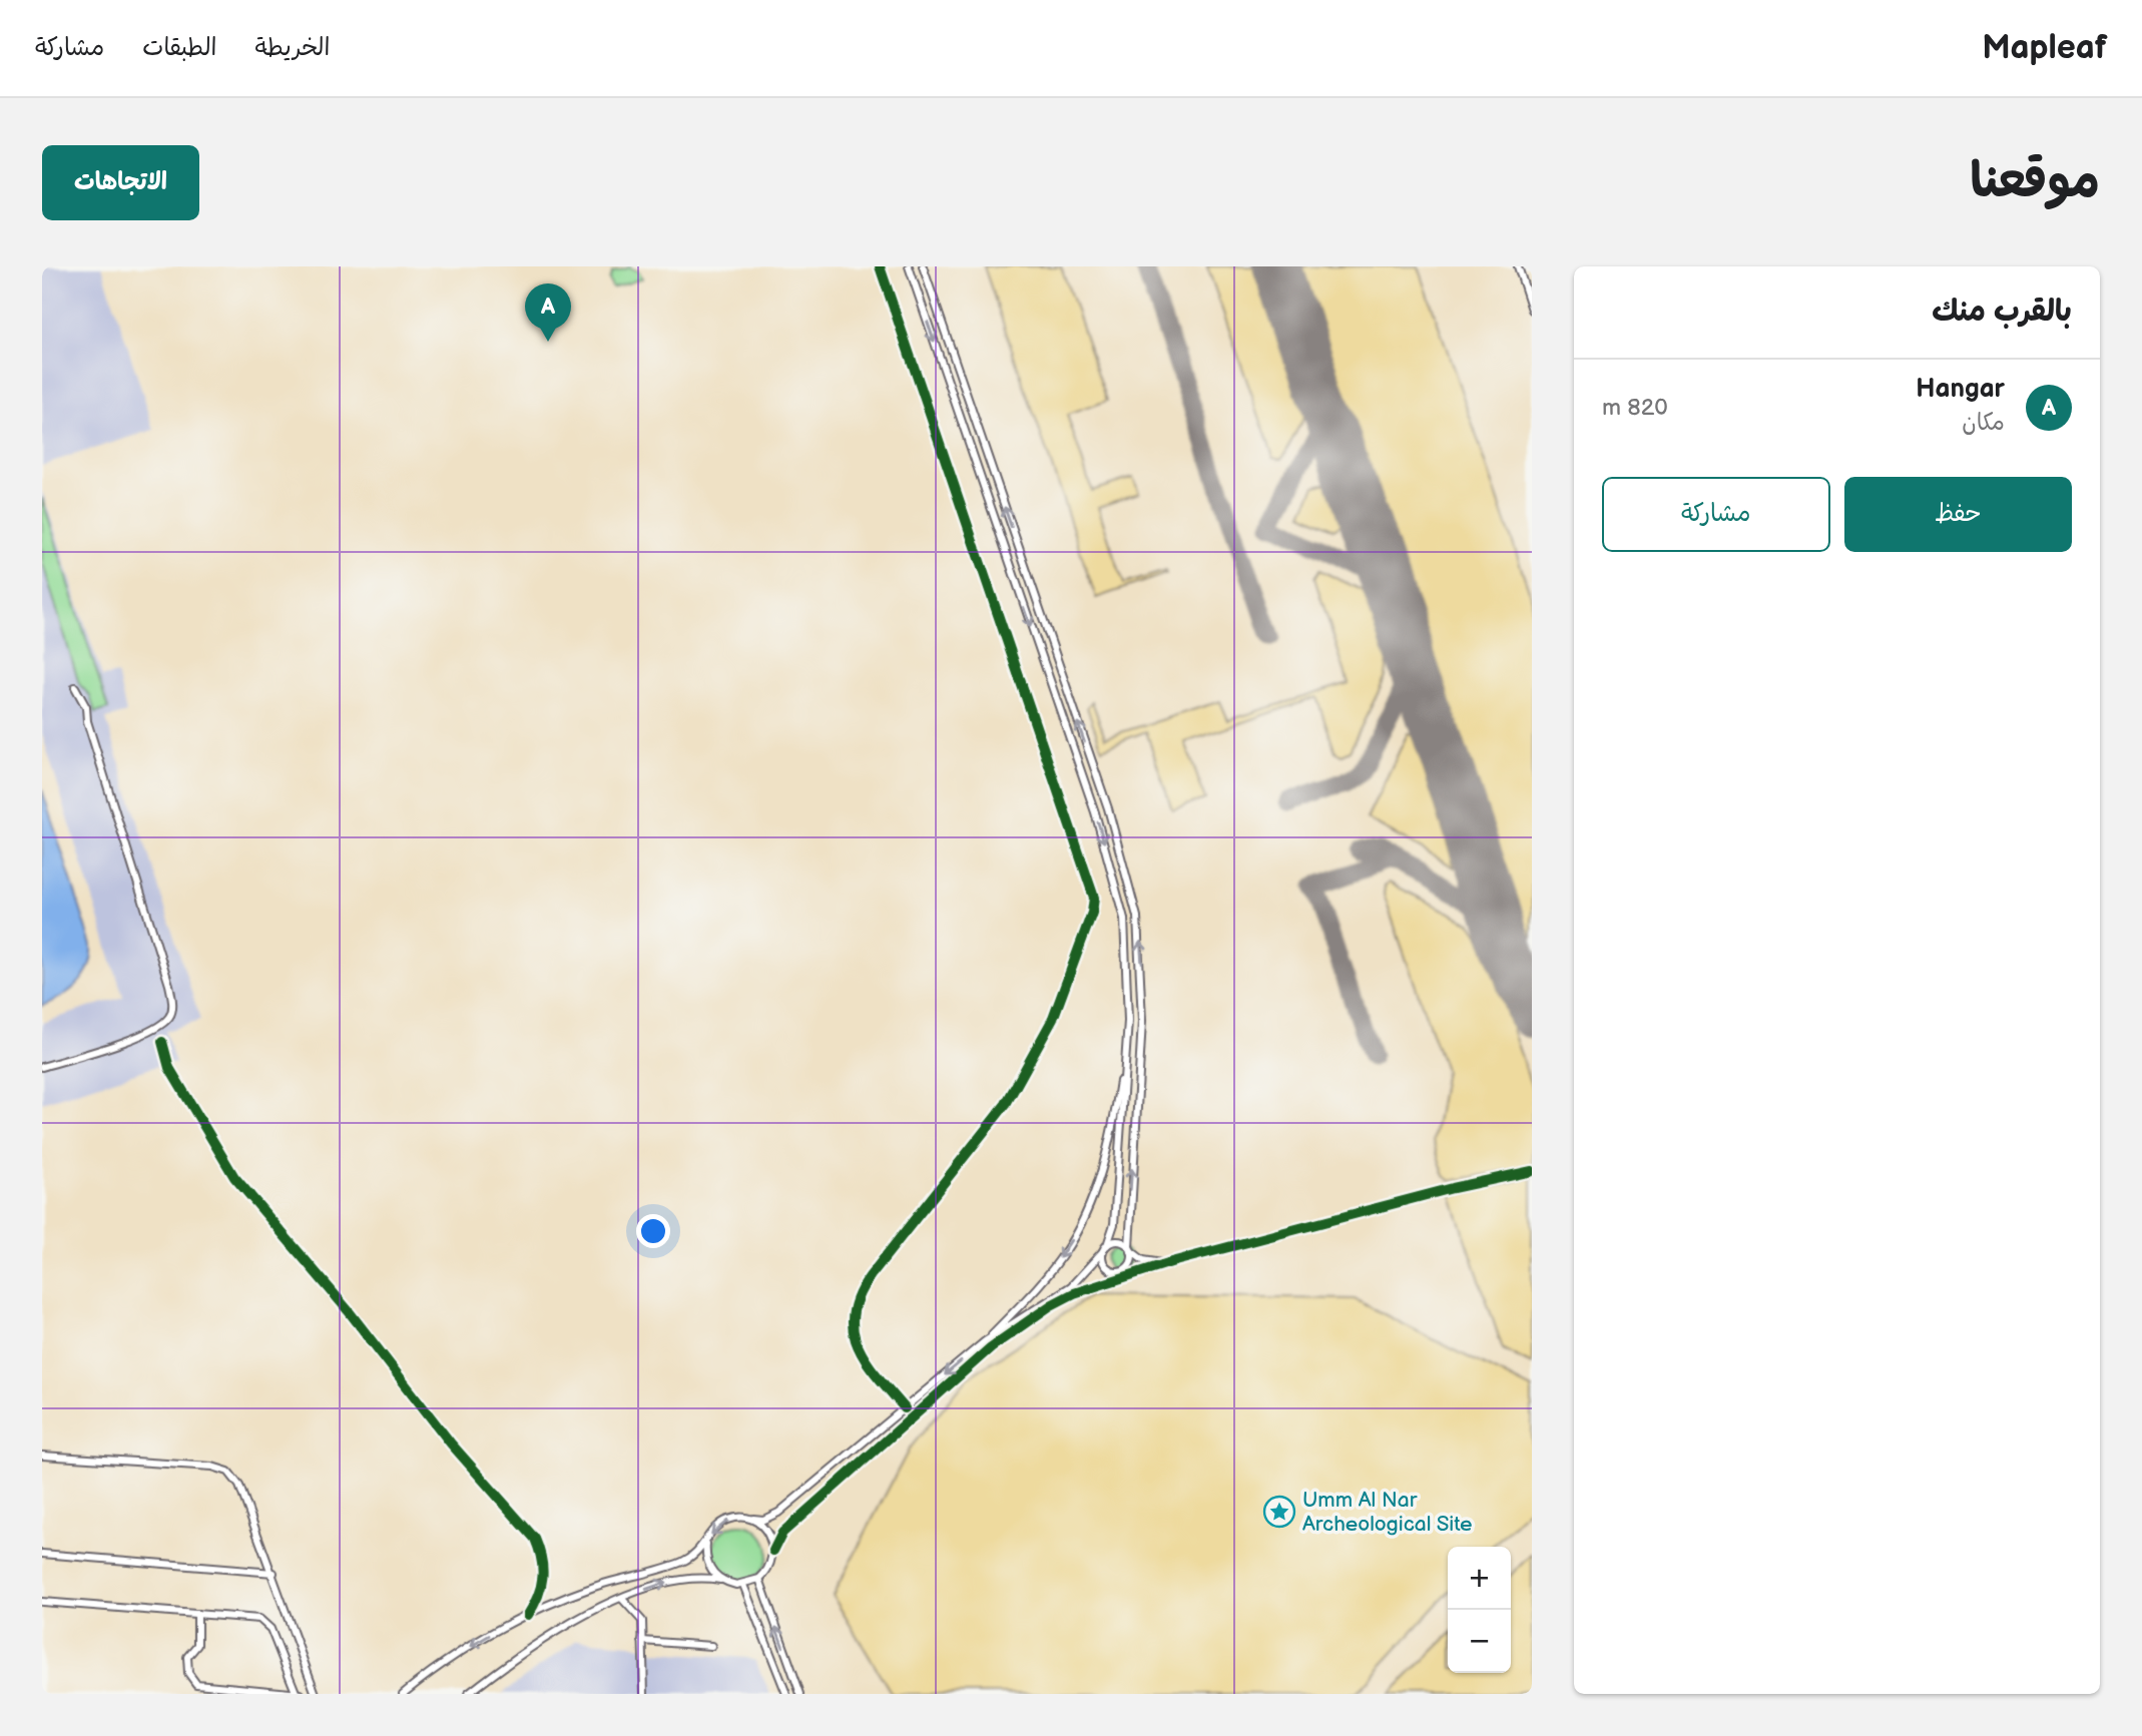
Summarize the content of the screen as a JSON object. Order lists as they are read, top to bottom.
{
  "places": {
    "place": ["Umm Al Nar Archeological Site"]
  },
  "page": {
    "header": "Mapleaf",
    "nav": ["الخريطة", "الطبقات", "مشاركة"],
    "title": "موقعنا",
    "buttons": [
      "الاتجاهات",
      ["حفظ", "مشاركة"]
    ],
    "heading": "بالقرب منك",
    "pins": "A",
    "list": [
      {
        "mark": "A",
        "name": "Hangar",
        "note": "مكان",
        "value": "820 m"
      }
    ],
    "map_buttons": ["+", "−"]
  }
}
